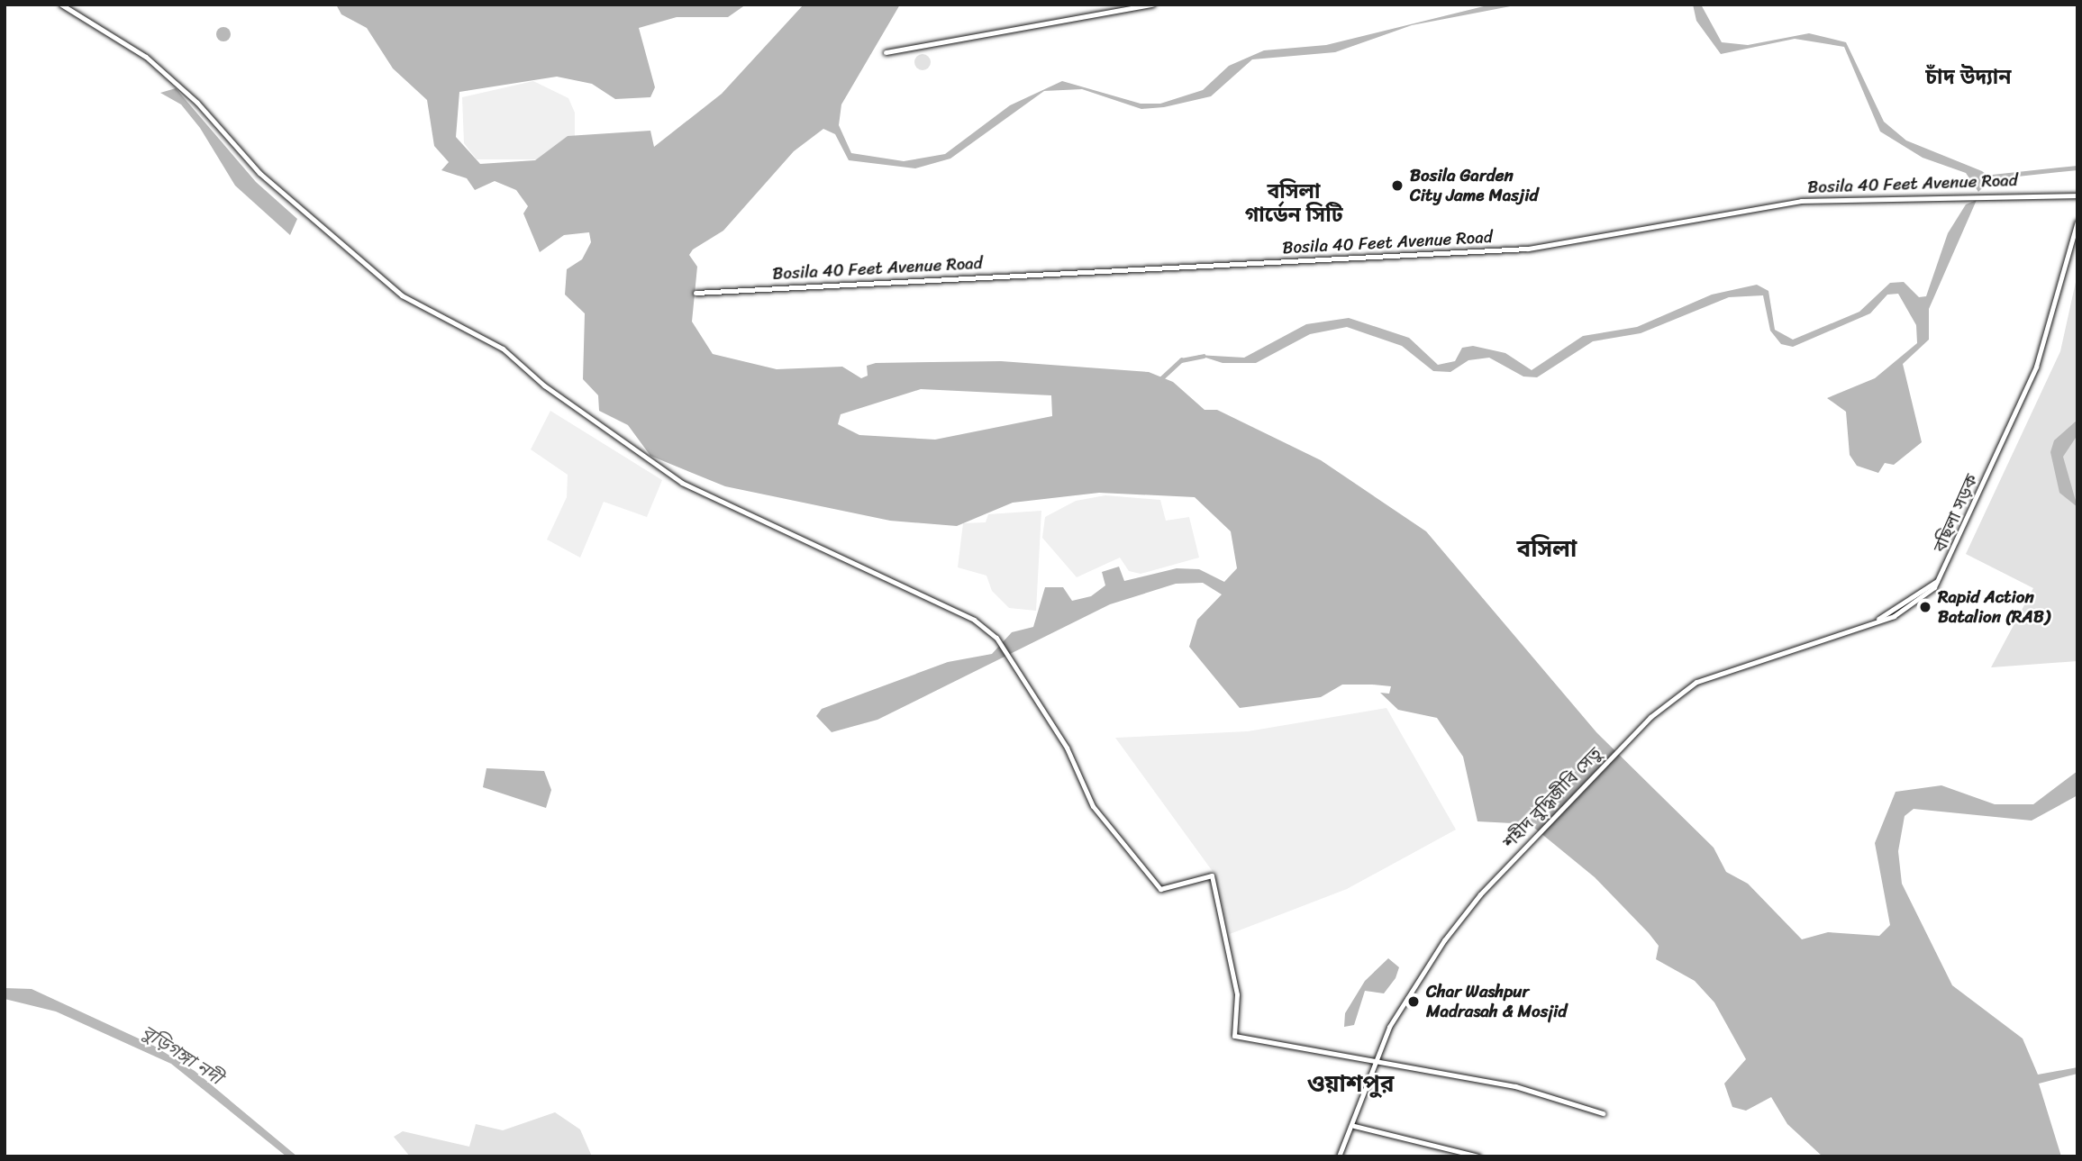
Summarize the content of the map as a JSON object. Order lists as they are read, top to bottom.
{
  "streets": {
    "street": ["Bosila 40 Feet Avenue Road", "বছিলা সড়ক", "শহীদ বুদ্ধিজীবি সেতু"]
  },
  "crossings": [
    ["বছিলা সড়ক", "শহীদ বুদ্ধিজীবি সেতু"]
  ],
  "districts": [
    "চাঁদ উদ্যান",
    "বসিলা গার্ডেন সিটি",
    "বসিলা",
    "ওয়াশপুর"
  ],
  "water": ["বুড়িগঙ্গা নদী"],
  "places": ["Bosila Garden City Jame Masjid", "Rapid Action Batalion (RAB)", "Char Washpur Madrasah & Mosjid"]
}
